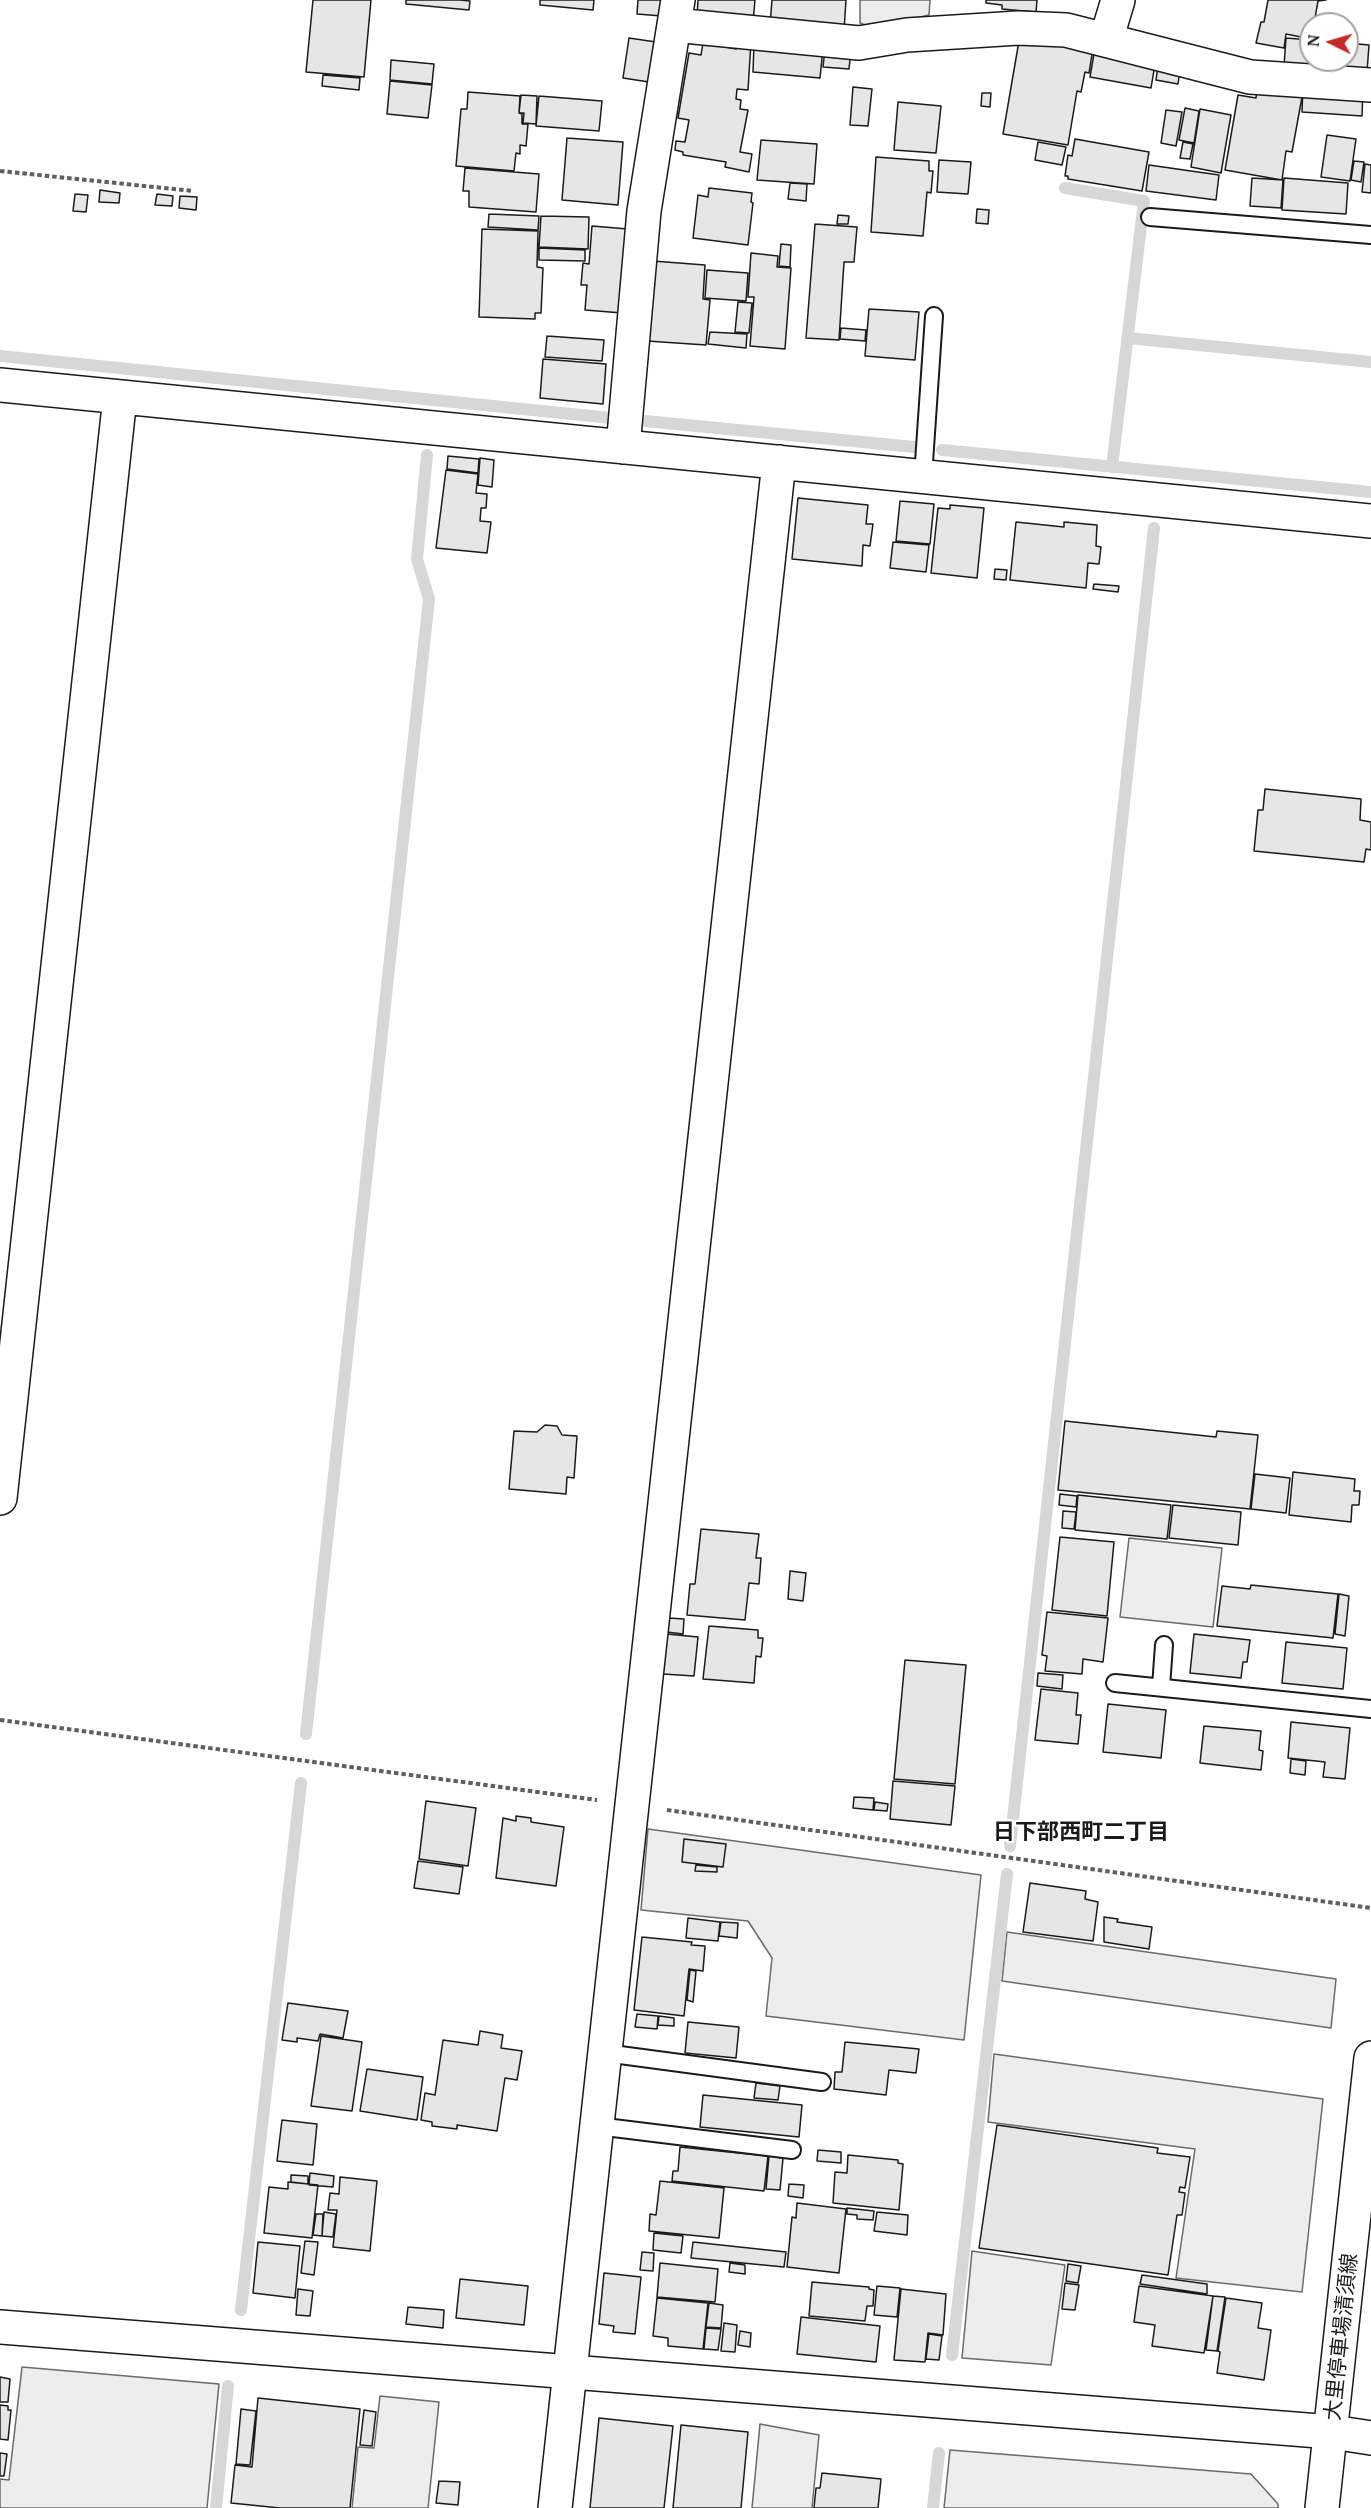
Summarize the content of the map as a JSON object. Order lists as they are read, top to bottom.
{
  "streets": {
    "street": ["大里停車場清須線"]
  },
  "districts": ["日下部西町二丁目"],
  "north": "left"
}
